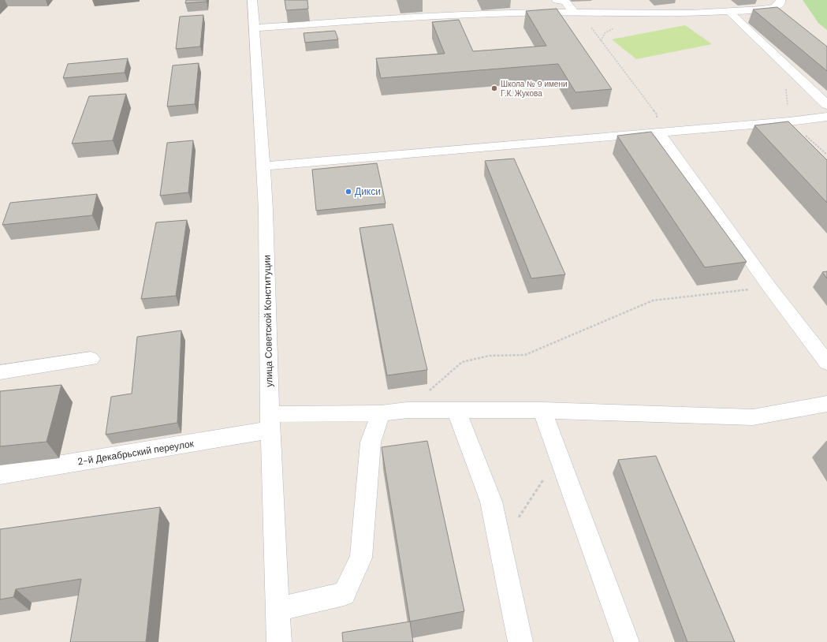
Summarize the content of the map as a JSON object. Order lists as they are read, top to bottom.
{
  "streets": {
    "street": ["улица Советской Конституции", "2-й Декабрьский переулок"]
  },
  "crossings": [
    ["улица Советской Конституции", "2-й Декабрьский переулок"]
  ],
  "places": ["Школа № 9 имени Г.К. Жукова", "Дикси"]
}
